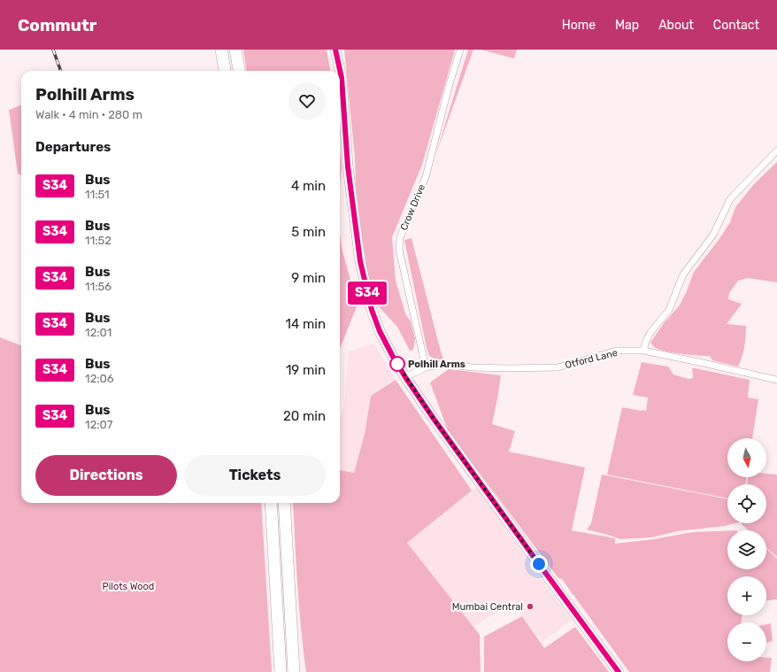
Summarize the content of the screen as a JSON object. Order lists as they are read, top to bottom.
{
  "streets": {
    "street": ["Crow Drive", "Otford Lane"]
  },
  "crossings": [
    ["Crow Drive", "Otford Lane"]
  ],
  "parks": ["Pilots Wood"],
  "places": ["Polhill Arms", "Mumbai Central"],
  "lines": ["bus line S34"],
  "north": "bottom",
  "page": {
    "header": "Commutr",
    "nav": [
      "Home",
      "Map",
      "About",
      "Contact"
    ],
    "on_map": "S34",
    "heading": [
      ["Polhill Arms", "Walk · 4 min · 280 m"],
      "Departures"
    ],
    "list": [
      {
        "mark": "S34",
        "name": "Bus",
        "note": "11:51",
        "value": "4 min"
      },
      {
        "mark": "S34",
        "name": "Bus",
        "note": "11:52",
        "value": "5 min"
      },
      {
        "mark": "S34",
        "name": "Bus",
        "note": "11:56",
        "value": "9 min"
      },
      {
        "mark": "S34",
        "name": "Bus",
        "note": "12:01",
        "value": "14 min"
      },
      {
        "mark": "S34",
        "name": "Bus",
        "note": "12:06",
        "value": "19 min"
      },
      {
        "mark": "S34",
        "name": "Bus",
        "note": "12:07",
        "value": "20 min"
      }
    ],
    "map_buttons": ["+", "−"],
    "buttons": ["Directions", "Tickets"]
  }
}
